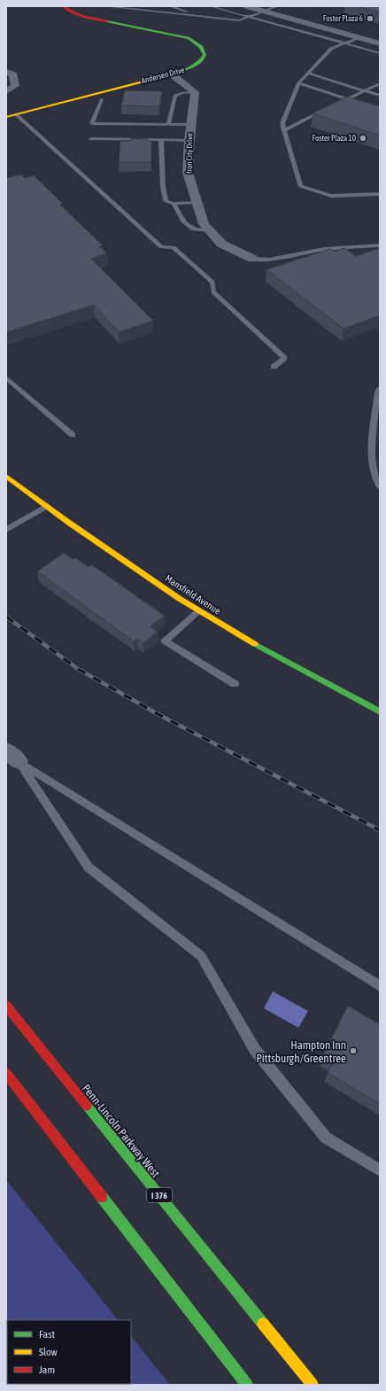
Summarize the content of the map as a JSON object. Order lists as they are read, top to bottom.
{
  "streets": {
    "main road": [
      "Andersen Drive",
      "Mansfield Avenue",
      "Penn-Lincoln Parkway West",
      "I 376"
    ],
    "street": ["Iron City Drive"]
  },
  "places": ["Foster Plaza 6", "Foster Plaza 10", "Hampton Inn Pittsburgh/Greentree"],
  "legend": ["Fast", "Slow", "Jam"]
}
